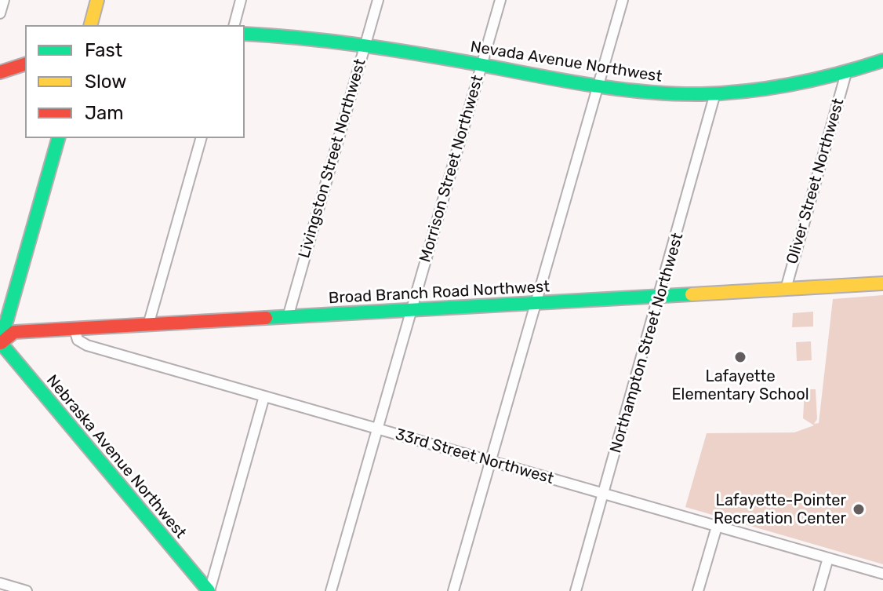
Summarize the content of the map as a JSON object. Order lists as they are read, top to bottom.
{
  "streets": {
    "street": [
      "Nevada Avenue Northwest",
      "Livingston Street Northwest",
      "Morrison Street Northwest",
      "Oliver Street Northwest",
      "Broad Branch Road Northwest",
      "Northampton Street Northwest",
      "Nebraska Avenue Northwest",
      "33rd Street Northwest"
    ]
  },
  "crossings": [
    ["Nevada Avenue Northwest", "Livingston Street Northwest"],
    ["Nevada Avenue Northwest", "Morrison Street Northwest"],
    ["Nevada Avenue Northwest", "Oliver Street Northwest"],
    ["Nevada Avenue Northwest", "Northampton Street Northwest"],
    ["Livingston Street Northwest", "Broad Branch Road Northwest"],
    ["Morrison Street Northwest", "Broad Branch Road Northwest"],
    ["Morrison Street Northwest", "33rd Street Northwest"],
    ["Oliver Street Northwest", "Broad Branch Road Northwest"],
    ["Broad Branch Road Northwest", "Northampton Street Northwest"],
    ["Broad Branch Road Northwest", "Nebraska Avenue Northwest"],
    ["Broad Branch Road Northwest", "33rd Street Northwest"],
    ["Northampton Street Northwest", "33rd Street Northwest"]
  ],
  "places": ["Lafayette Elementary School", "Lafayette-Pointer Recreation Center"],
  "legend": ["Fast", "Slow", "Jam"]
}
